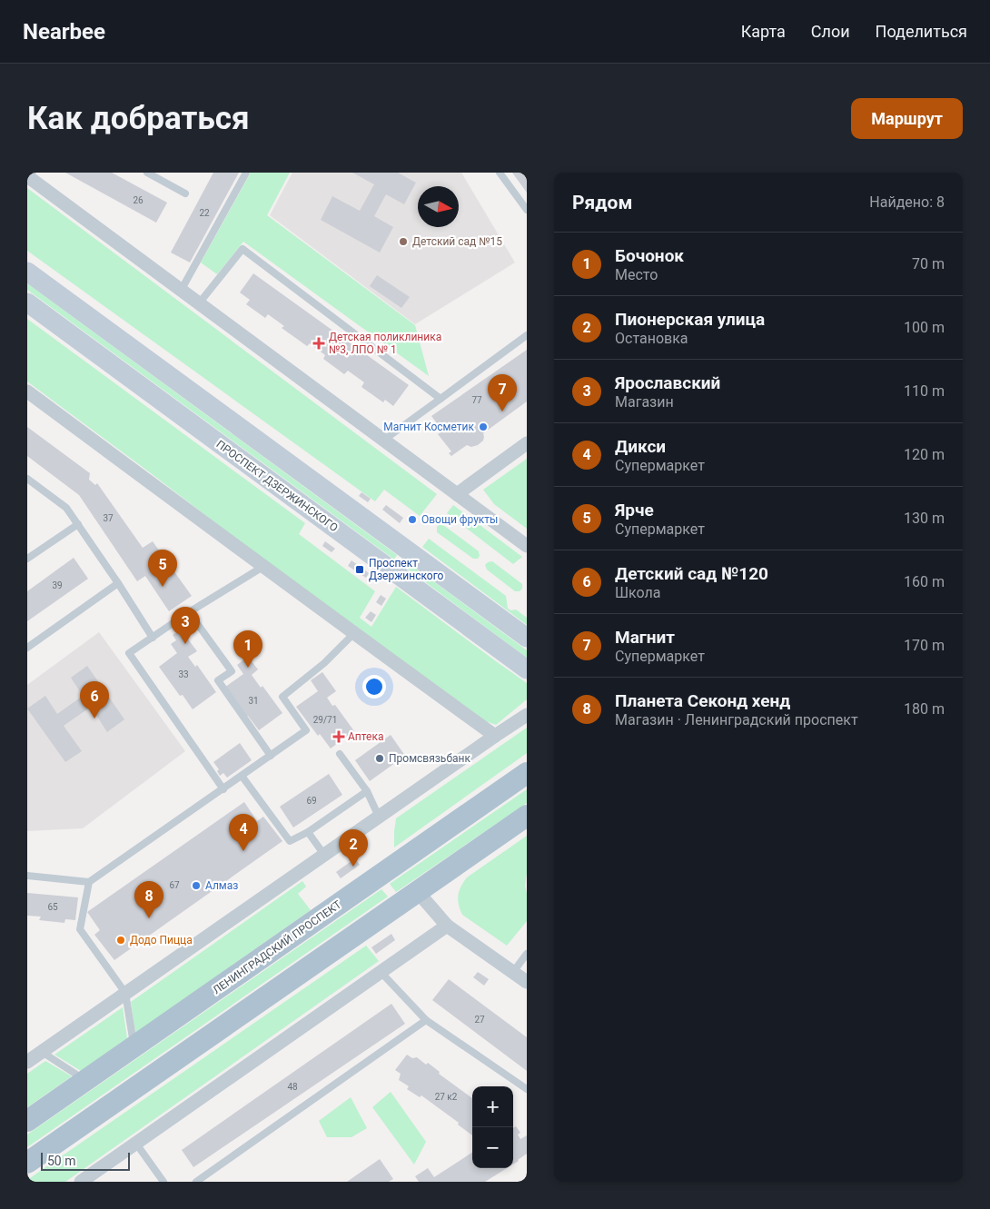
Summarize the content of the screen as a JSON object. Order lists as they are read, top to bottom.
{
  "streets": {
    "main road": ["ПРОСПЕКТ ДЗЕРЖИНСКОГО", "ЛЕНИНГРАДСКИЙ ПРОСПЕКТ"]
  },
  "places": {
    "other": [
      "Детский сад №15",
      "Магнит Косметик",
      "Овощи фрукты",
      "Промсвязьбанк",
      "Алмаз",
      "Додо Пицца"
    ],
    "health": ["Детская поликлиника №3, ЛПО № 1", "Аптека"],
    "transit": ["Проспект Дзержинского"]
  },
  "house_numbers": [
    "26",
    "22",
    "77",
    "37",
    "39",
    "33",
    "31",
    "29/71",
    "69",
    "67",
    "65",
    "27",
    "48",
    "27 к2"
  ],
  "scale_bar": "50 m",
  "north": "right",
  "page": {
    "header": "Nearbee",
    "nav": ["Карта", "Слои", "Поделиться"],
    "buttons": "Маршрут",
    "title": "Как добраться",
    "heading": ["Рядом", "Найдено: 8"],
    "list": [
      {
        "mark": "1",
        "name": "Бочонок",
        "note": "Место",
        "value": "70 m"
      },
      {
        "mark": "2",
        "name": "Пионерская улица",
        "note": "Остановка",
        "value": "100 m"
      },
      {
        "mark": "3",
        "name": "Ярославский",
        "note": "Магазин",
        "value": "110 m"
      },
      {
        "mark": "4",
        "name": "Дикси",
        "note": "Супермаркет",
        "value": "120 m"
      },
      {
        "mark": "5",
        "name": "Ярче",
        "note": "Супермаркет",
        "value": "130 m"
      },
      {
        "mark": "6",
        "name": "Детский сад №120",
        "note": "Школа",
        "value": "160 m"
      },
      {
        "mark": "7",
        "name": "Магнит",
        "note": "Супермаркет",
        "value": "170 m"
      },
      {
        "mark": "8",
        "name": "Планета Секонд хенд",
        "note": "Магазин · Ленинградский проспект",
        "value": "180 m"
      }
    ],
    "pins": [
      "7",
      "5",
      "3",
      "1",
      "6",
      "4",
      "2",
      "8"
    ],
    "map_buttons": ["+", "−"],
    "scale": "50 m"
  }
}
